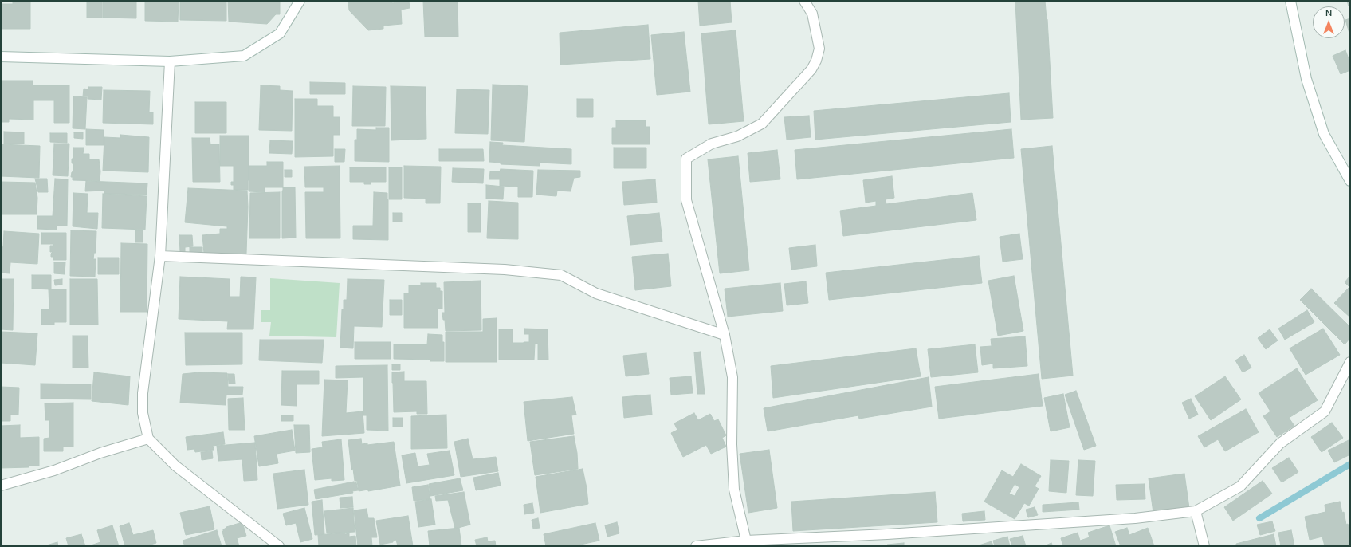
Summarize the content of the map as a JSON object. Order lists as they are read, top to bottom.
{
  "north": "top"
}
